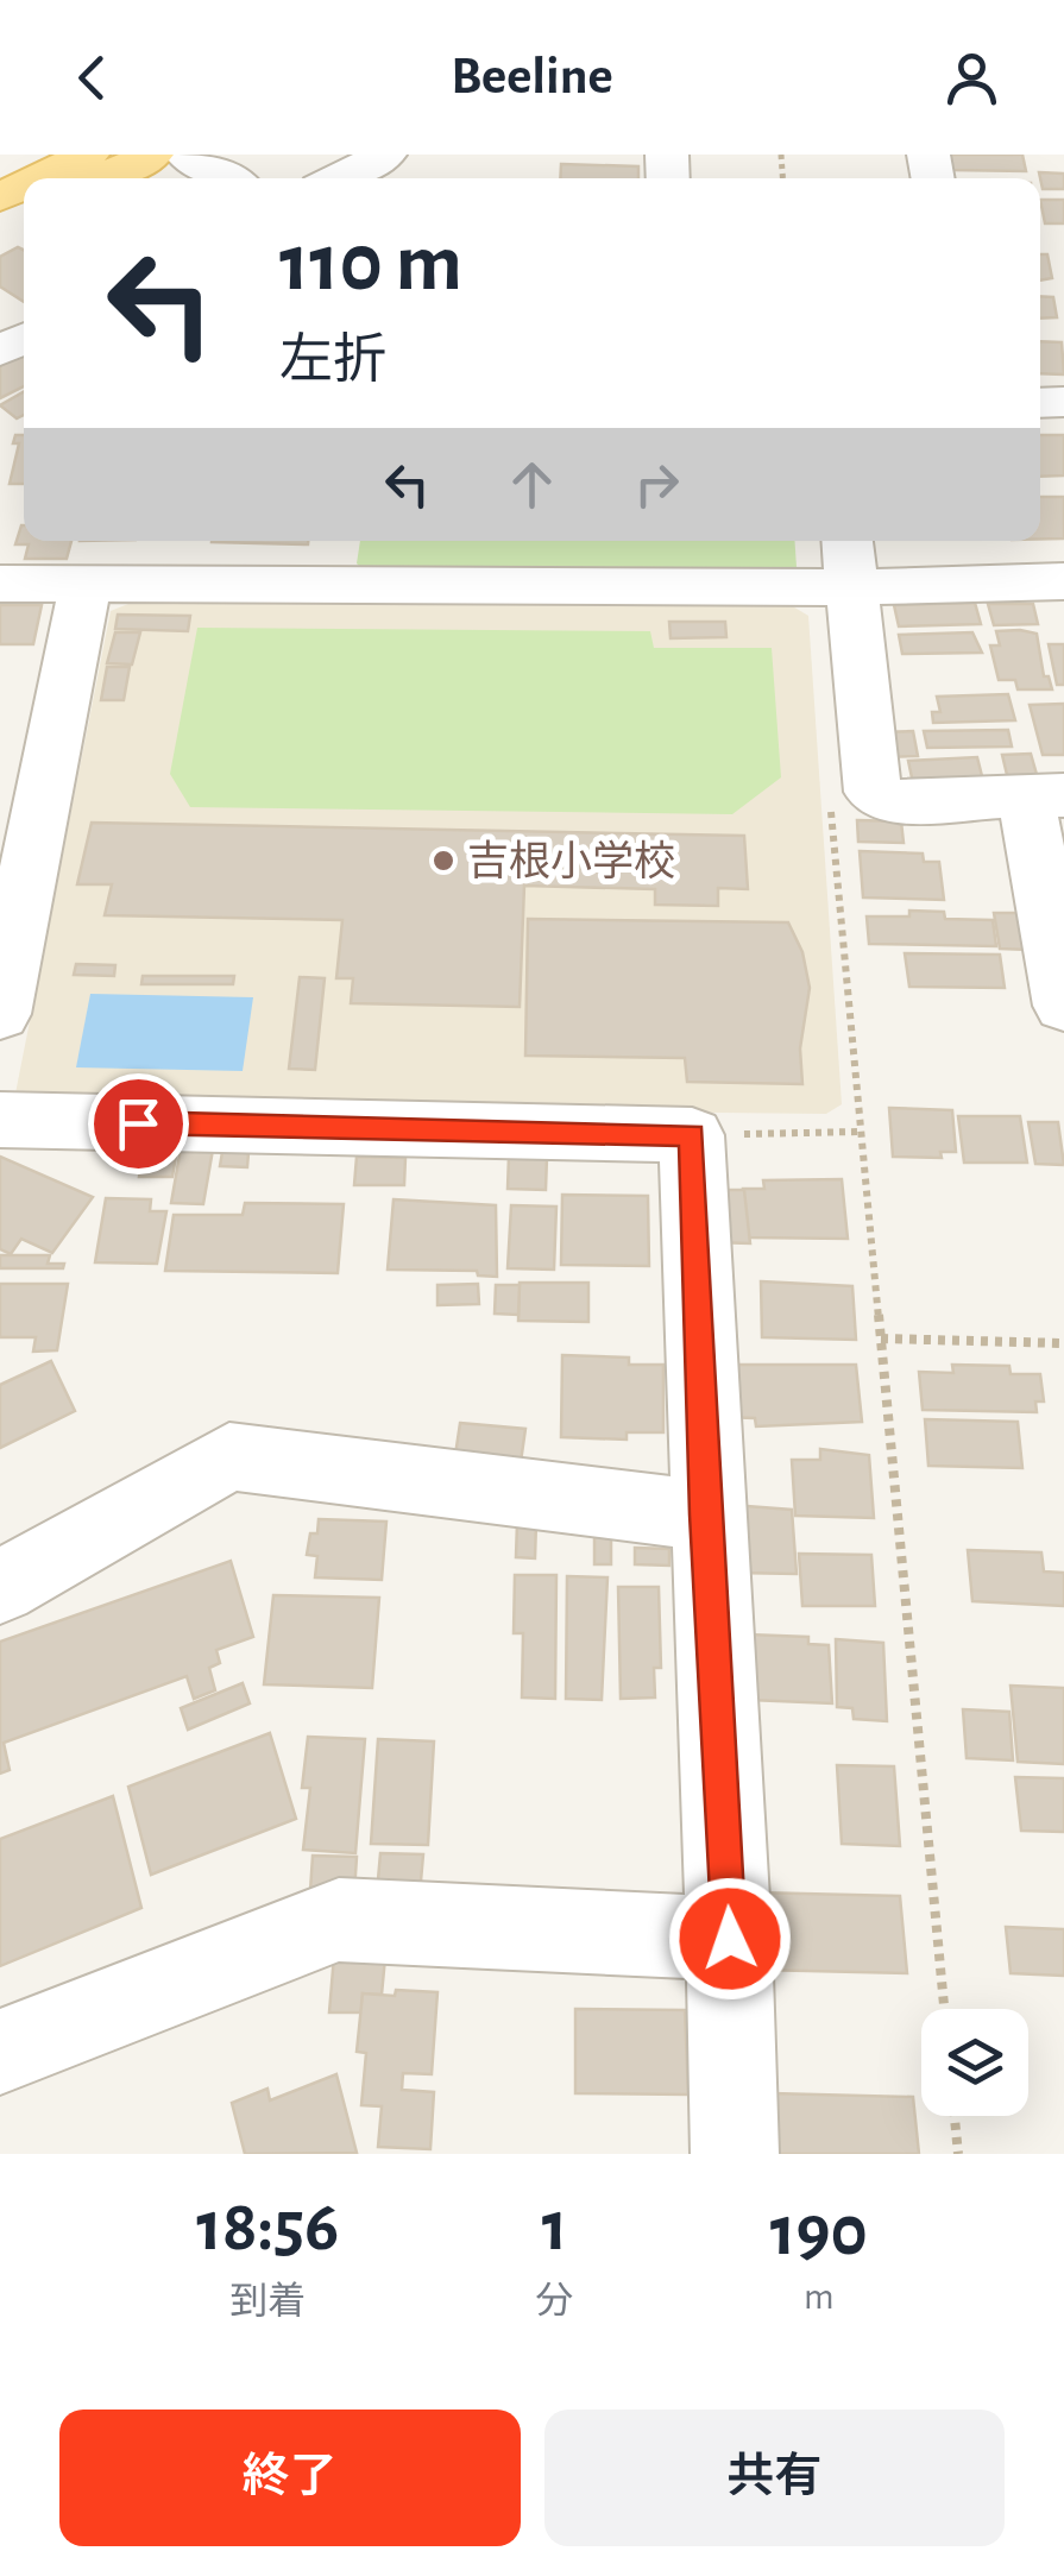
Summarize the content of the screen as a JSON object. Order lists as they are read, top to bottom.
{
  "places": ["吉根小学校"],
  "page": {
    "header": "Beeline",
    "turn": ["110 m", "左折"],
    "eta": [
      "18:56",
      "到着",
      "1",
      "分",
      "190",
      "m"
    ],
    "buttons": ["終了", "共有"]
  }
}
